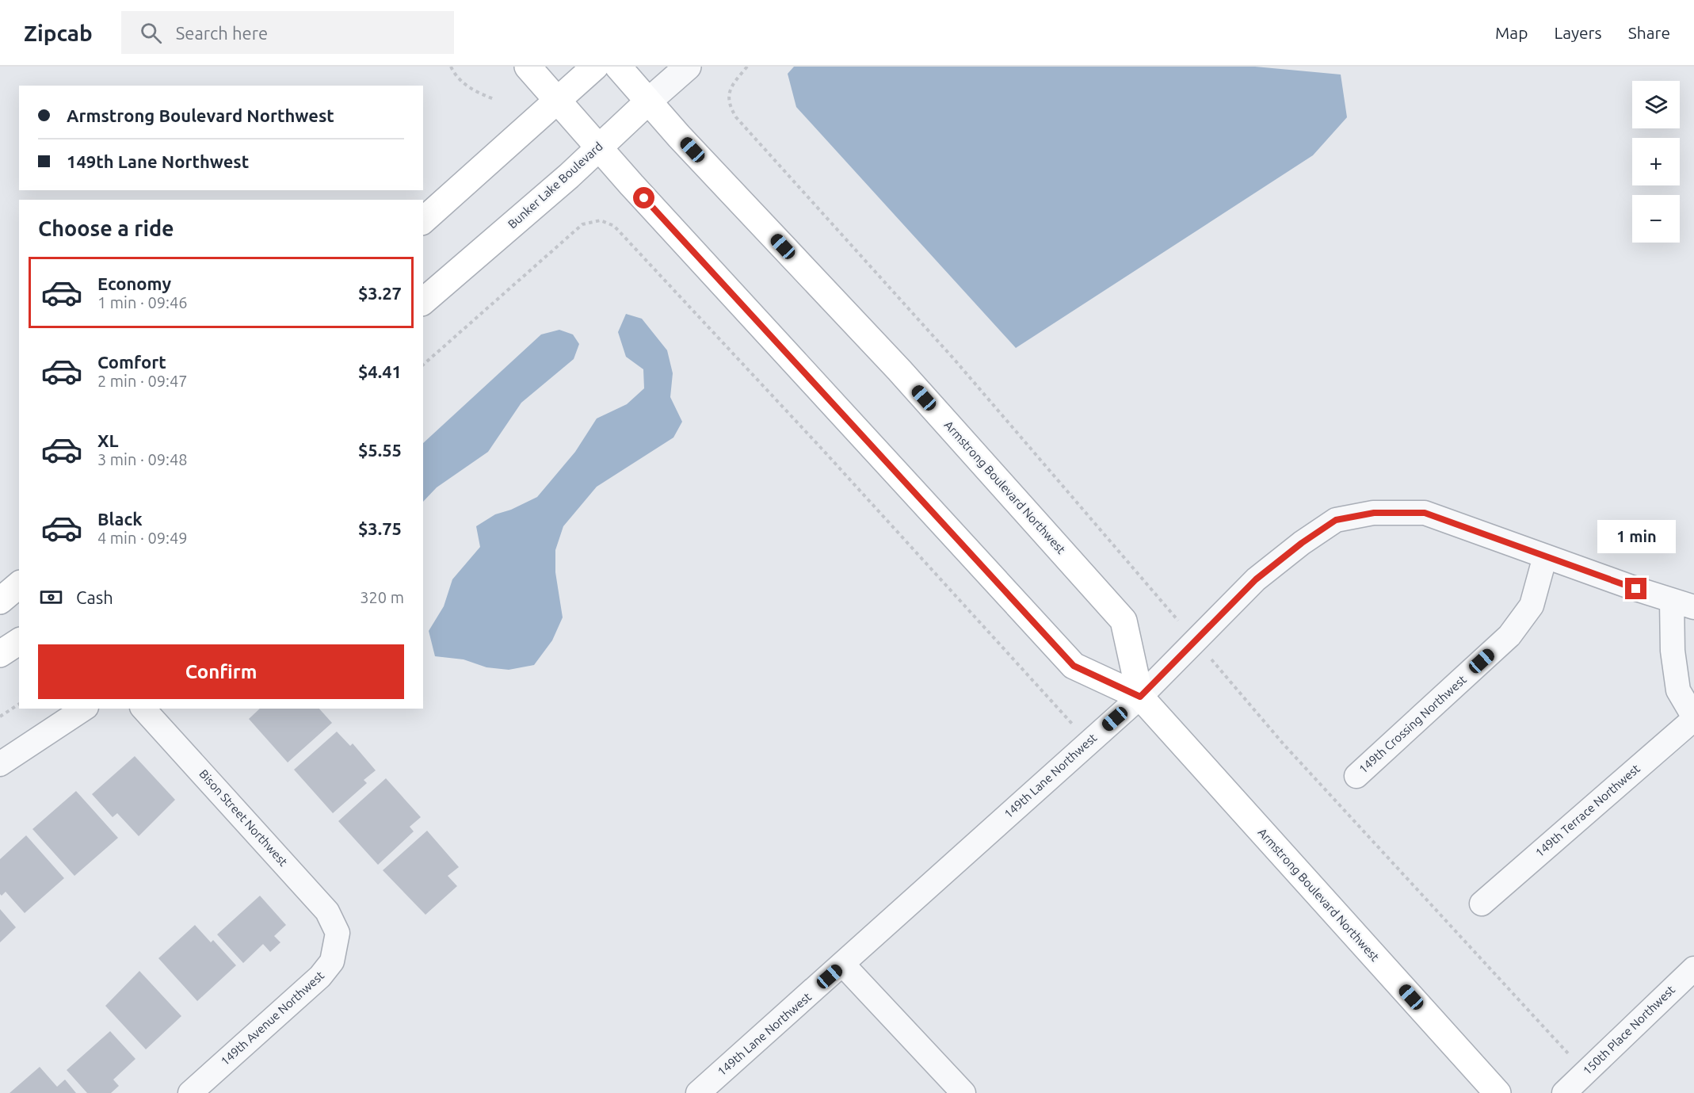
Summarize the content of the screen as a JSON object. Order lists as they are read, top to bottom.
{
  "streets": {
    "main road": ["Bunker Lake Boulevard", "Armstrong Boulevard Northwest"],
    "street": [
      "149th Crossing Northwest",
      "149th Lane Northwest",
      "149th Terrace Northwest",
      "Bison Street Northwest",
      "149th Avenue Northwest",
      "150th Place Northwest"
    ]
  },
  "crossings": [
    ["Bunker Lake Boulevard", "Armstrong Boulevard Northwest"],
    ["Armstrong Boulevard Northwest", "149th Lane Northwest"],
    ["149th Crossing Northwest", "149th Lane Northwest"],
    ["Bison Street Northwest", "149th Avenue Northwest"]
  ],
  "page": {
    "header": "Zipcab",
    "search": "Search here",
    "nav": ["Map", "Layers", "Share"],
    "map_buttons": ["+", "−"],
    "banner": ["Armstrong Boulevard Northwest", "149th Lane Northwest"],
    "heading": "Choose a ride",
    "list": [
      {
        "name": "Economy",
        "note": "1 min · 09:46",
        "value": "$3.27"
      },
      {
        "name": "Comfort",
        "note": "2 min · 09:47",
        "value": "$4.41"
      },
      {
        "name": "XL",
        "note": "3 min · 09:48",
        "value": "$5.55"
      },
      {
        "name": "Black",
        "note": "4 min · 09:49",
        "value": "$3.75"
      }
    ],
    "bubble": "1 min",
    "pay": ["Cash", "320 m"],
    "buttons": "Confirm"
  }
}
